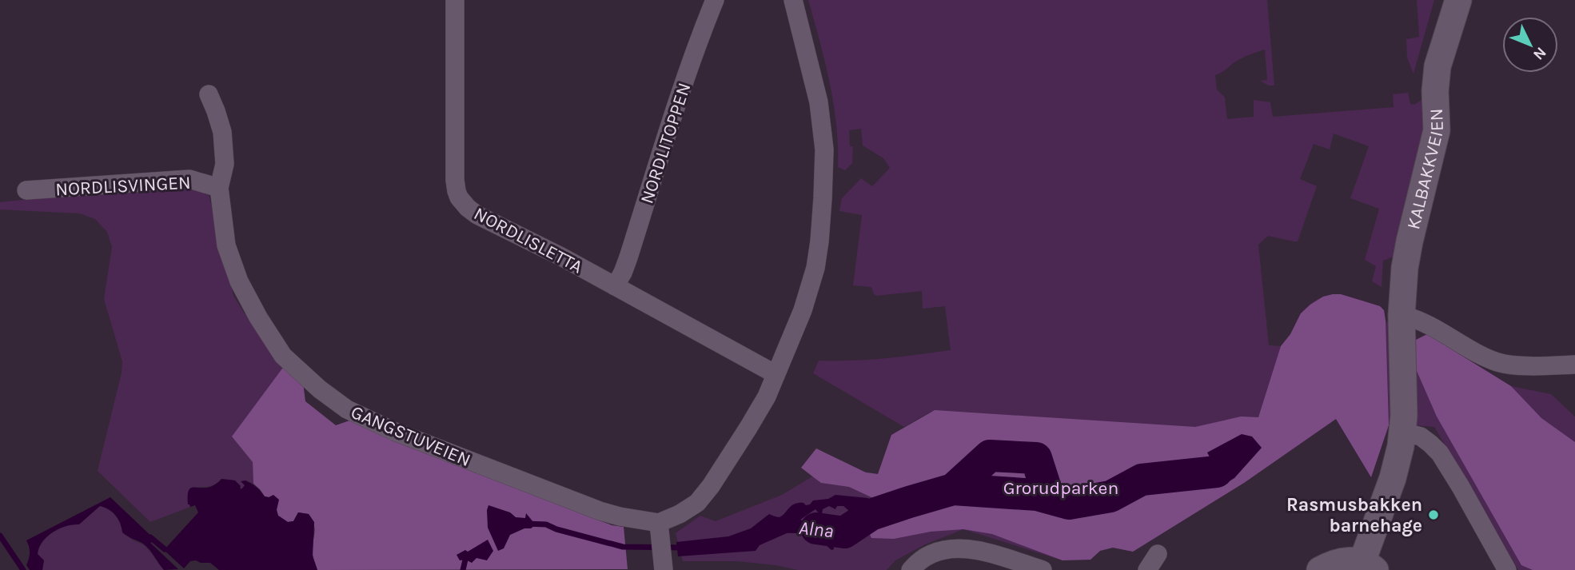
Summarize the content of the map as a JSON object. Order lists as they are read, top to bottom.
{
  "streets": {
    "street": [
      "NORDLITOPPEN",
      "KALBAKKVEIEN",
      "NORDLISVINGEN",
      "NORDLISLETTA",
      "GANGSTUVEIEN"
    ]
  },
  "crossings": [
    ["NORDLITOPPEN", "NORDLISLETTA"],
    ["NORDLISVINGEN", "GANGSTUVEIEN"]
  ],
  "water": ["Alna"],
  "parks": ["Grorudparken"],
  "places": ["Rasmusbakken barnehage"],
  "north": "bottom right"
}
